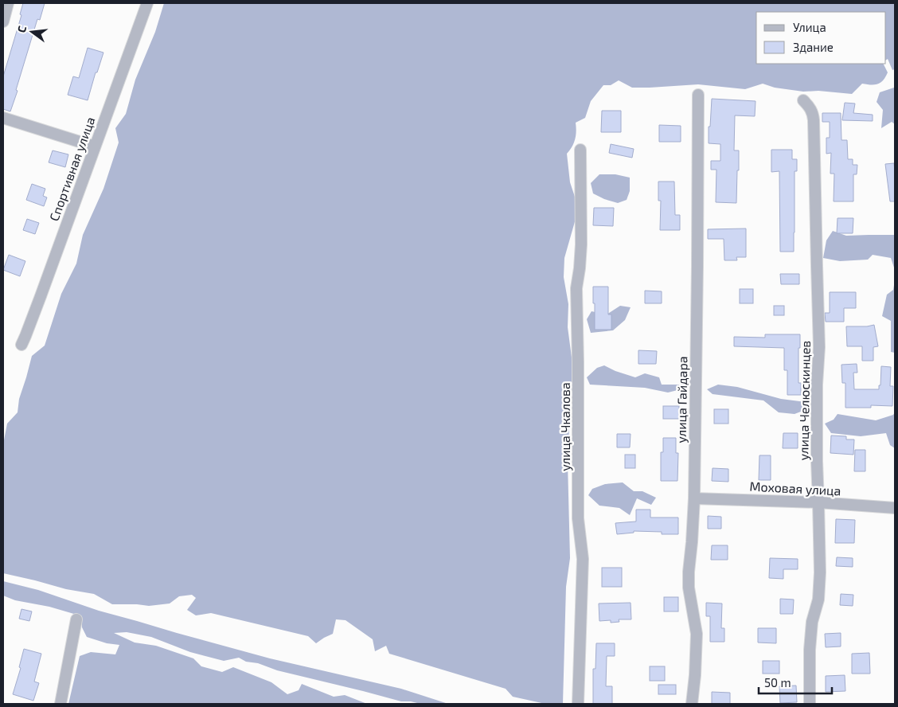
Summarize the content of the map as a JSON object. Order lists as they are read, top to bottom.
{
  "streets": {
    "street": [
      "Спортивная улица",
      "улица Гайдара",
      "улица Челюскинцев",
      "улица Чкалова",
      "Моховая улица"
    ]
  },
  "crossings": [
    ["улица Гайдара", "Моховая улица"],
    ["улица Челюскинцев", "Моховая улица"]
  ],
  "legend": ["Улица", "Здание"],
  "scale_bar": "50 m",
  "north": "left"
}
